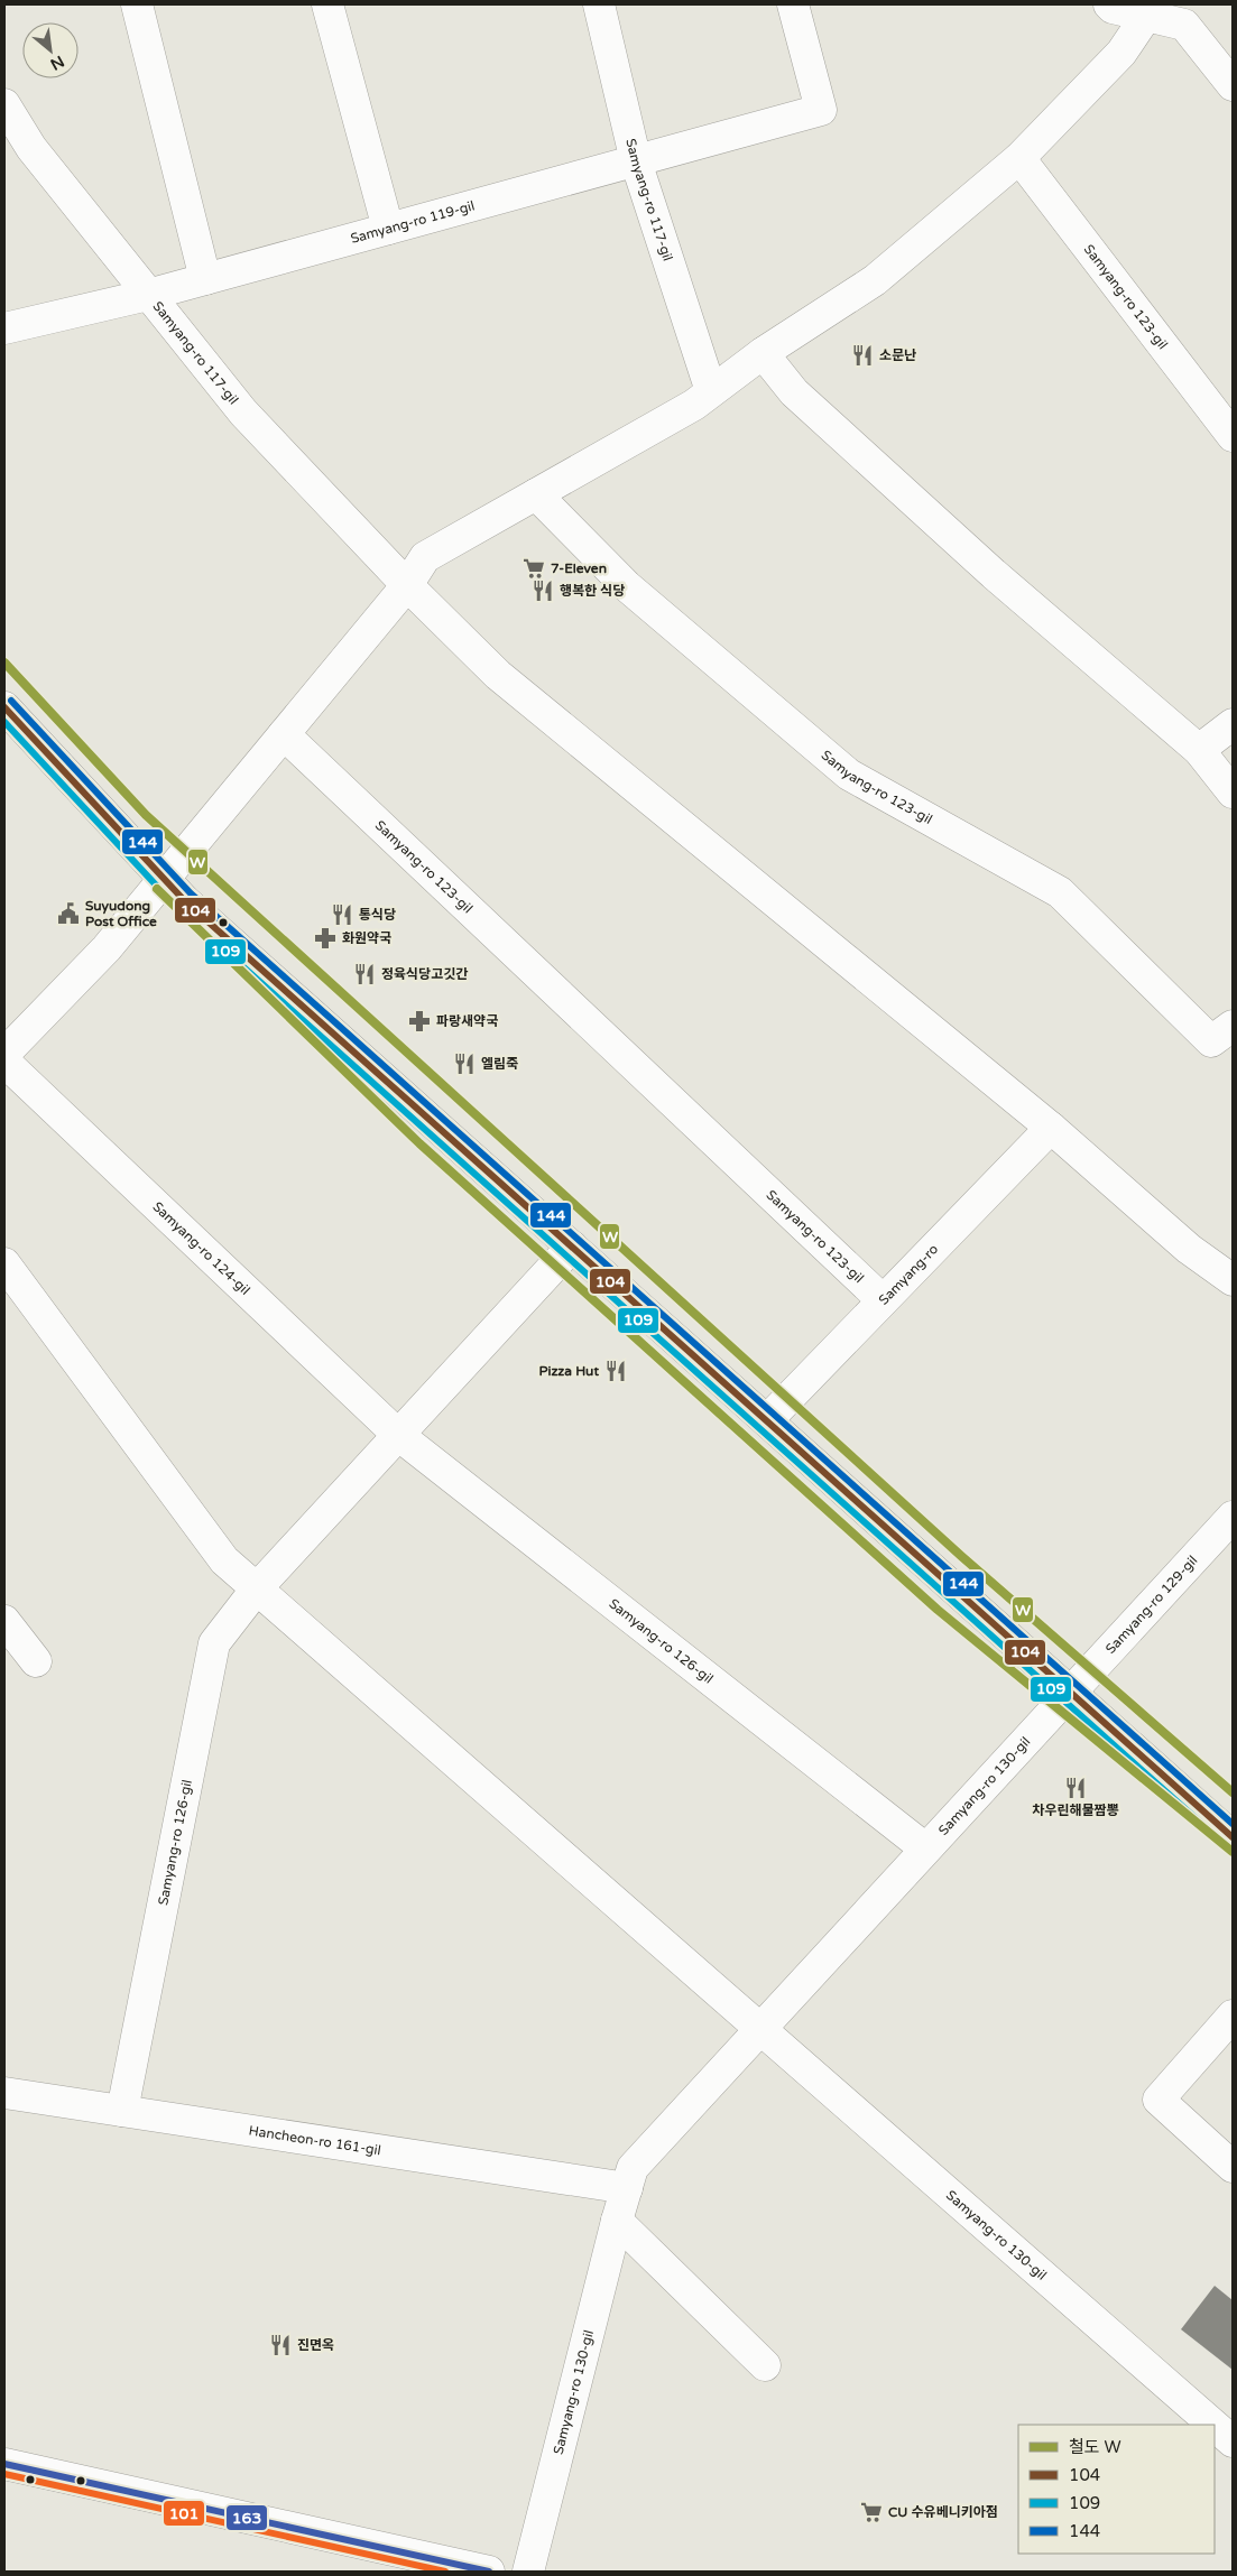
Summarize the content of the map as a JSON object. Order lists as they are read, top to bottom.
{
  "streets": {
    "street": [
      "Samyang-ro 117-gil",
      "Samyang-ro 119-gil",
      "Samyang-ro 123-gil",
      "Samyang-ro 124-gil",
      "Samyang-ro",
      "Samyang-ro 129-gil",
      "Samyang-ro 126-gil",
      "Samyang-ro 130-gil",
      "Hancheon-ro 161-gil"
    ]
  },
  "crossings": [
    ["Samyang-ro 117-gil", "Samyang-ro 119-gil"],
    ["Samyang-ro 123-gil", "Samyang-ro"],
    ["Samyang-ro 124-gil", "Samyang-ro 126-gil"],
    ["Samyang-ro 129-gil", "Samyang-ro 130-gil"],
    ["Samyang-ro 126-gil", "Samyang-ro 130-gil"],
    ["Samyang-ro 126-gil", "Hancheon-ro 161-gil"],
    ["Samyang-ro 130-gil", "Hancheon-ro 161-gil"]
  ],
  "places": {
    "restaurant": [
      "소문난",
      "행복한 식당",
      "통식당",
      "정육식당고깃간",
      "엘림죽",
      "Pizza Hut",
      "차우린해물짬뽕",
      "진면옥"
    ],
    "supermarket": ["7-Eleven", "CU 수유베니키아점"],
    "public building": ["Suyudong Post Office"],
    "pharmacy": ["화원약국", "파랑새약국"]
  },
  "lines": [
    "rail line W",
    "transit line 144",
    "transit line 104",
    "transit line 109",
    "transit line 163",
    "transit line 101"
  ],
  "legend": [
    "철도 W",
    "104",
    "109",
    "144"
  ],
  "north": "bottom right"
}
